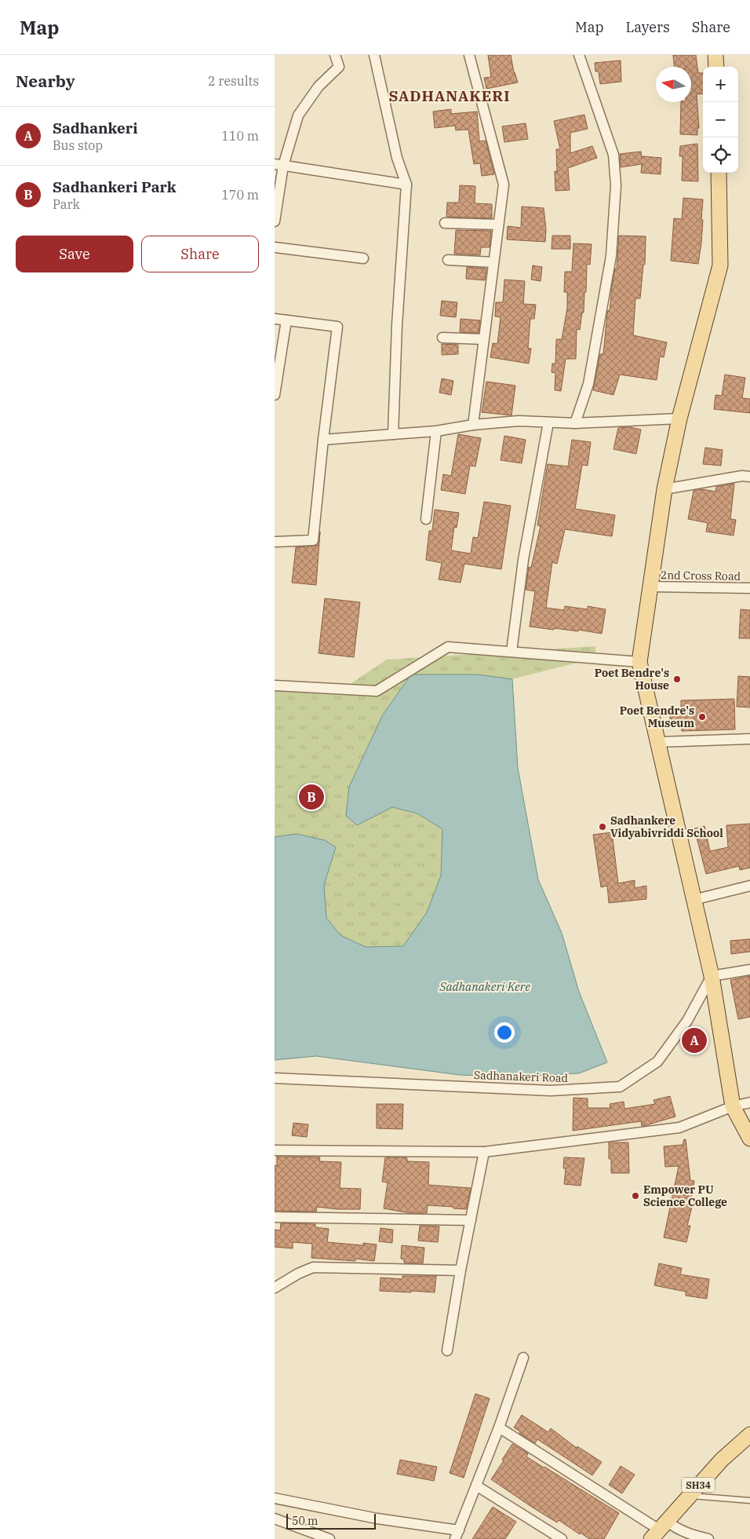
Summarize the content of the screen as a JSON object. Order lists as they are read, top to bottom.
{
  "streets": {
    "main road": ["SH34"],
    "street": ["2nd Cross Road", "Sadhanakeri Road"]
  },
  "districts": ["SADHANAKERI"],
  "water": ["Sadhanakeri Kere"],
  "places": [
    "Poet Bendre's House",
    "Poet Bendre's Museum",
    "Sadhankere Vidyabivriddi School",
    "Empower PU Science College"
  ],
  "scale_bar": "50 m",
  "north": "left",
  "page": {
    "header": "Map",
    "nav": ["Map", "Layers", "Share"],
    "heading": ["Nearby", "2 results"],
    "map_buttons": ["+", "−"],
    "list": [
      {
        "mark": "A",
        "name": "Sadhankeri",
        "note": "Bus stop",
        "value": "110 m"
      },
      {
        "mark": "B",
        "name": "Sadhankeri Park",
        "note": "Park",
        "value": "170 m"
      }
    ],
    "buttons": ["Save", "Share"],
    "pins": ["B", "A"],
    "scale": "50 m"
  }
}
